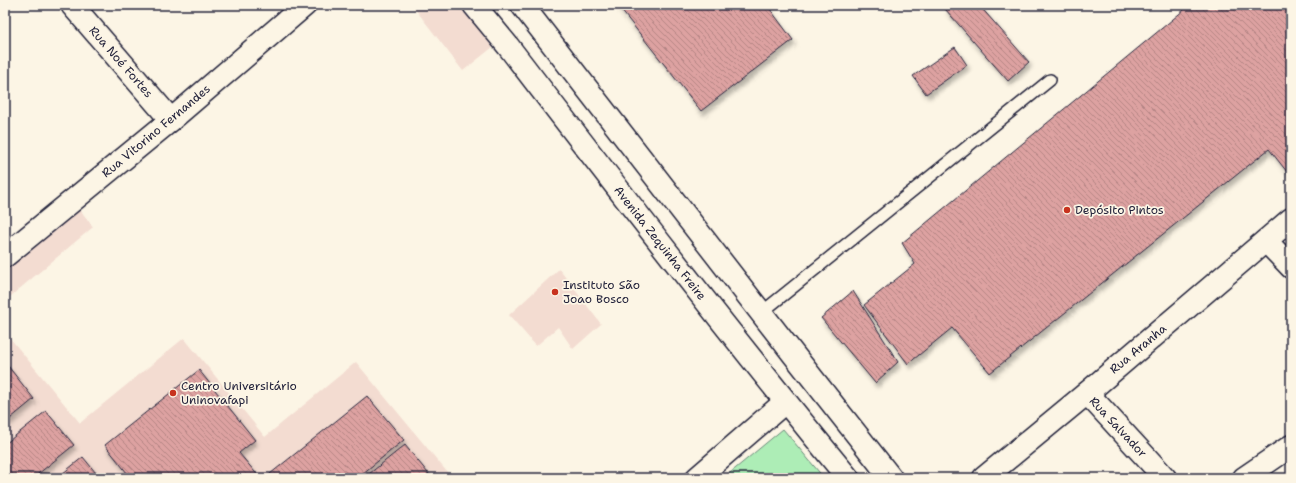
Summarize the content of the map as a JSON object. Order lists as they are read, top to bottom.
{
  "streets": {
    "street": [
      "Rua Noé Fortes",
      "Rua Vitorino Fernandes",
      "Avenida Zequinha Freire",
      "Rua Aranha",
      "Rua Salvador"
    ]
  },
  "crossings": [
    ["Rua Noé Fortes", "Rua Vitorino Fernandes"],
    ["Rua Aranha", "Rua Salvador"]
  ],
  "places": ["Depósito Pintos", "Instituto São Joao Bosco", "Centro Universitário Uninovafapi"]
}
